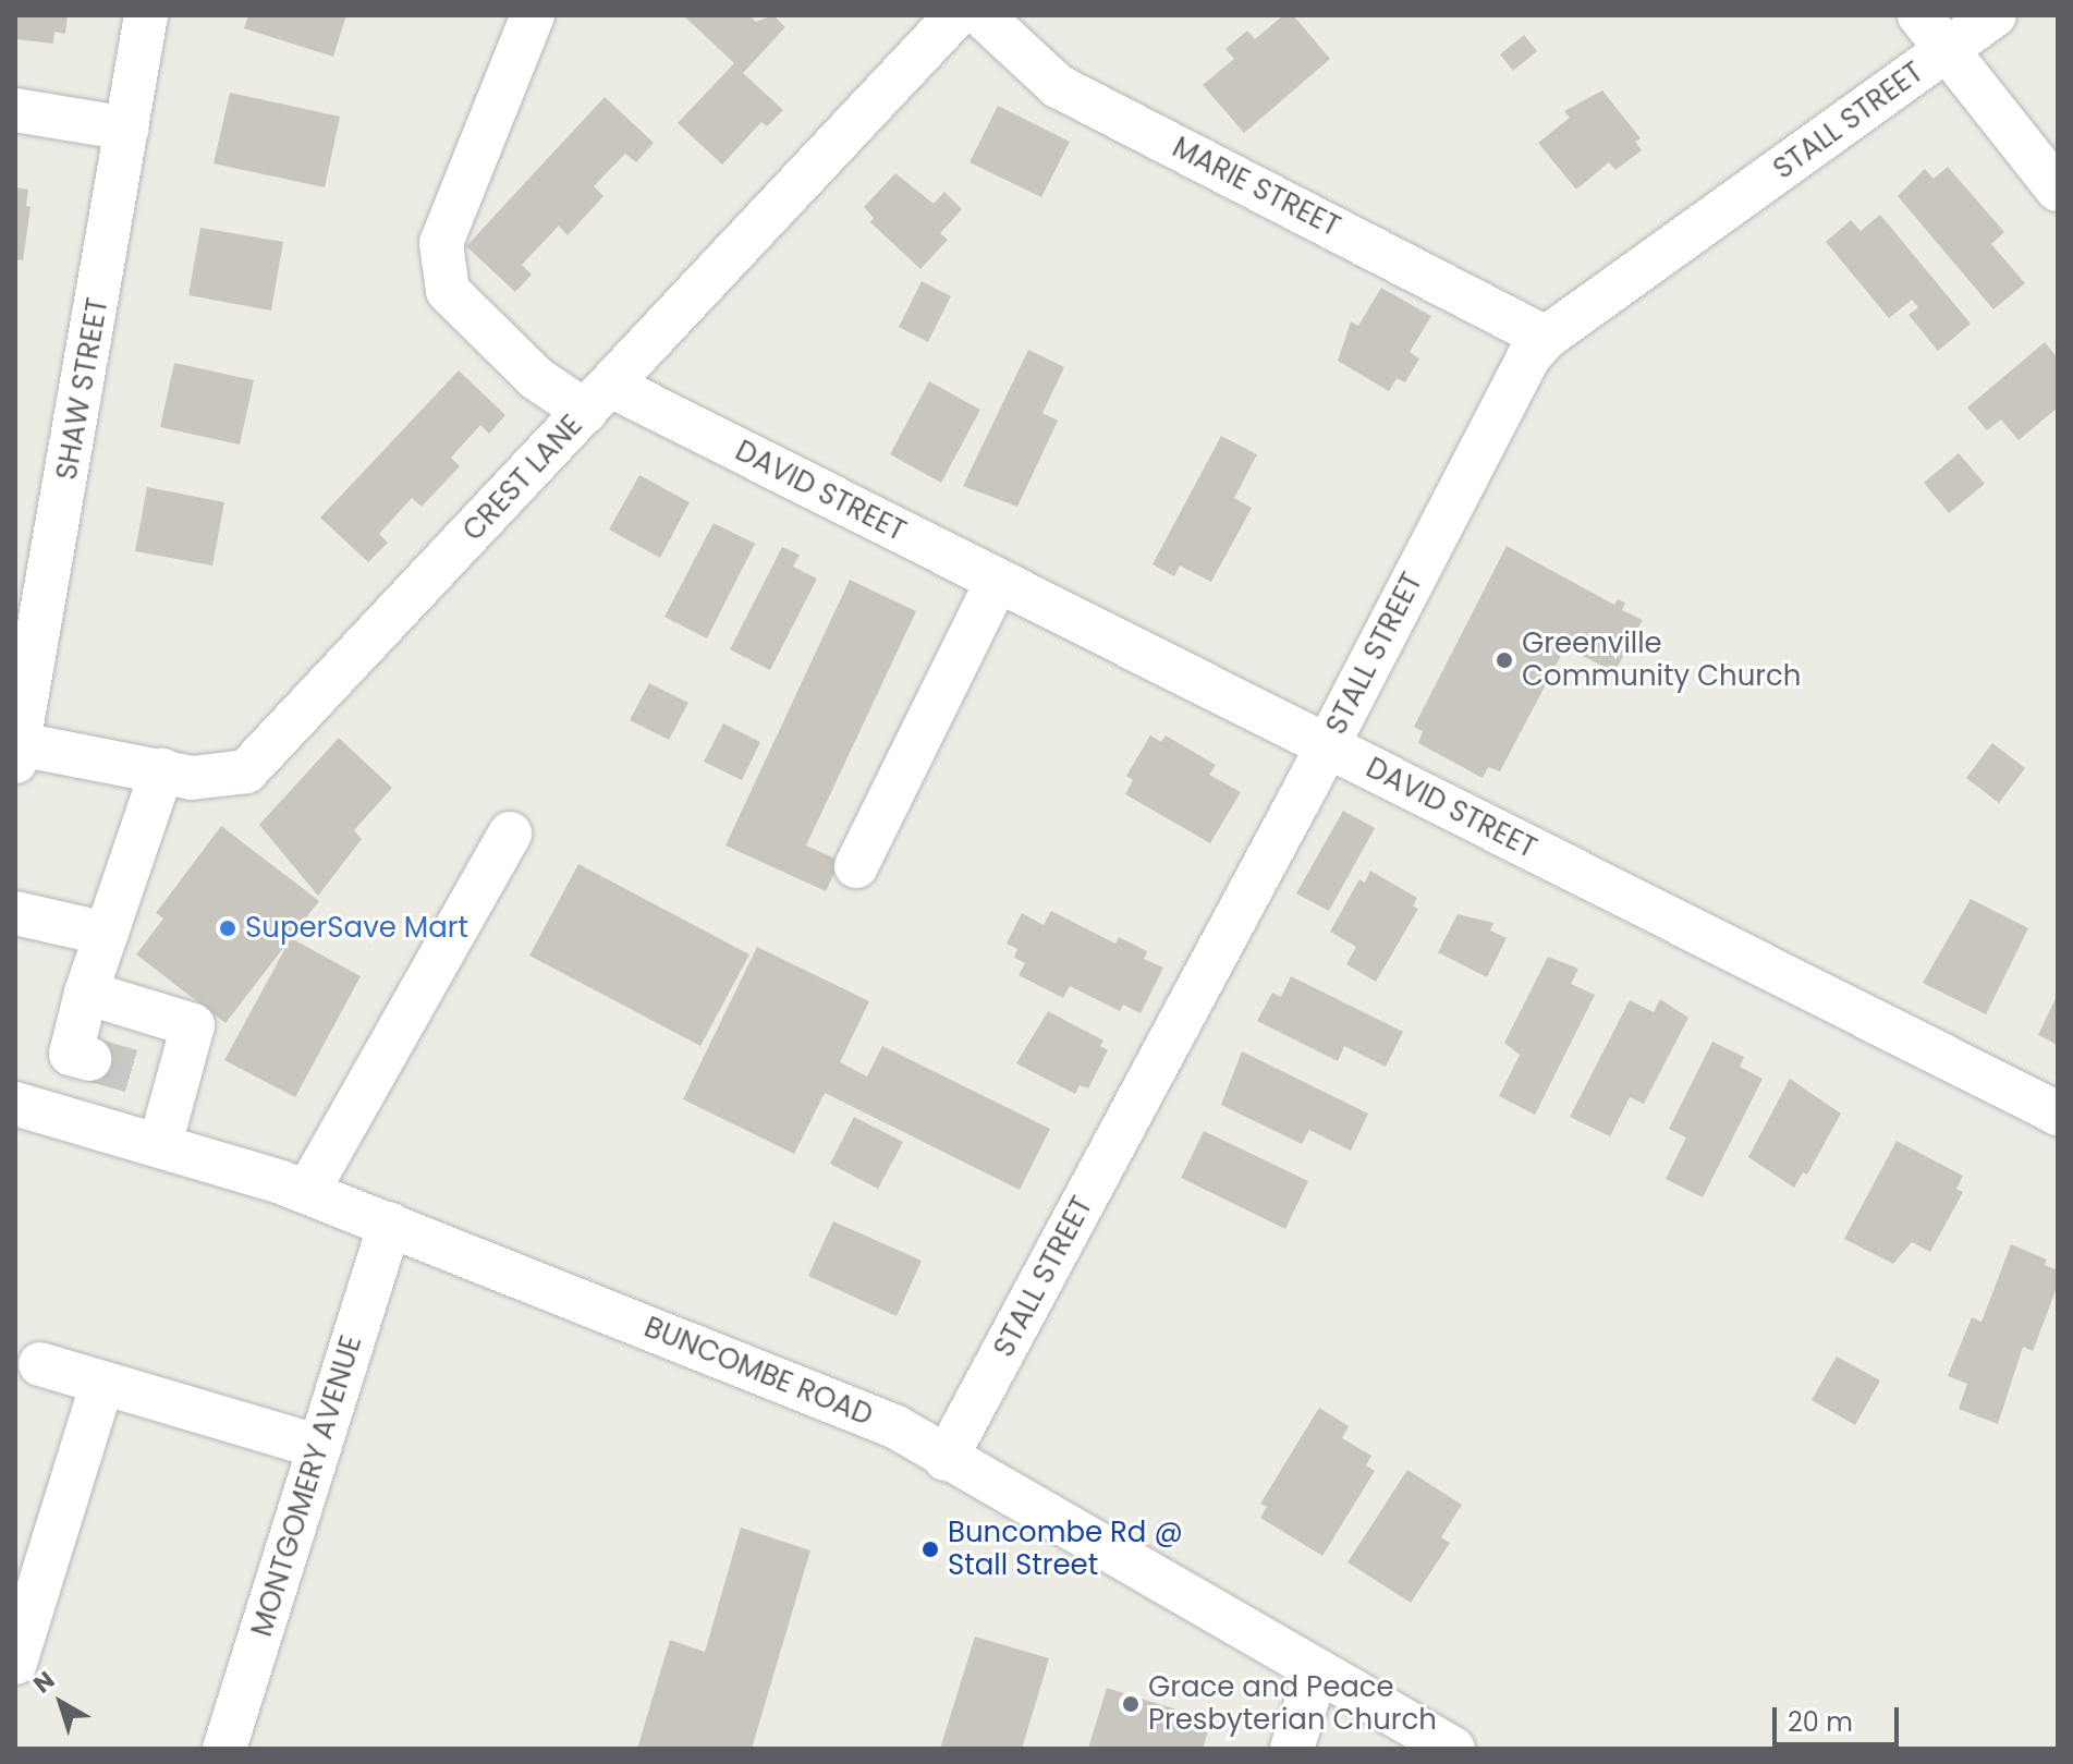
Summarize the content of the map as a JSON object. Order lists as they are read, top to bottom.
{
  "streets": {
    "street": [
      "STALL STREET",
      "MARIE STREET",
      "SHAW STREET",
      "CREST LANE",
      "DAVID STREET",
      "BUNCOMBE ROAD",
      "MONTGOMERY AVENUE"
    ]
  },
  "crossings": [
    ["STALL STREET", "MARIE STREET"],
    ["STALL STREET", "DAVID STREET"],
    ["STALL STREET", "BUNCOMBE ROAD"],
    ["SHAW STREET", "CREST LANE"],
    ["CREST LANE", "DAVID STREET"],
    ["BUNCOMBE ROAD", "MONTGOMERY AVENUE"]
  ],
  "places": [
    "Greenville Community Church",
    "SuperSave Mart",
    "Buncombe Rd @ Stall Street",
    "Grace and Peace Presbyterian Church"
  ],
  "scale_bar": "20 m",
  "north": "top left"
}
